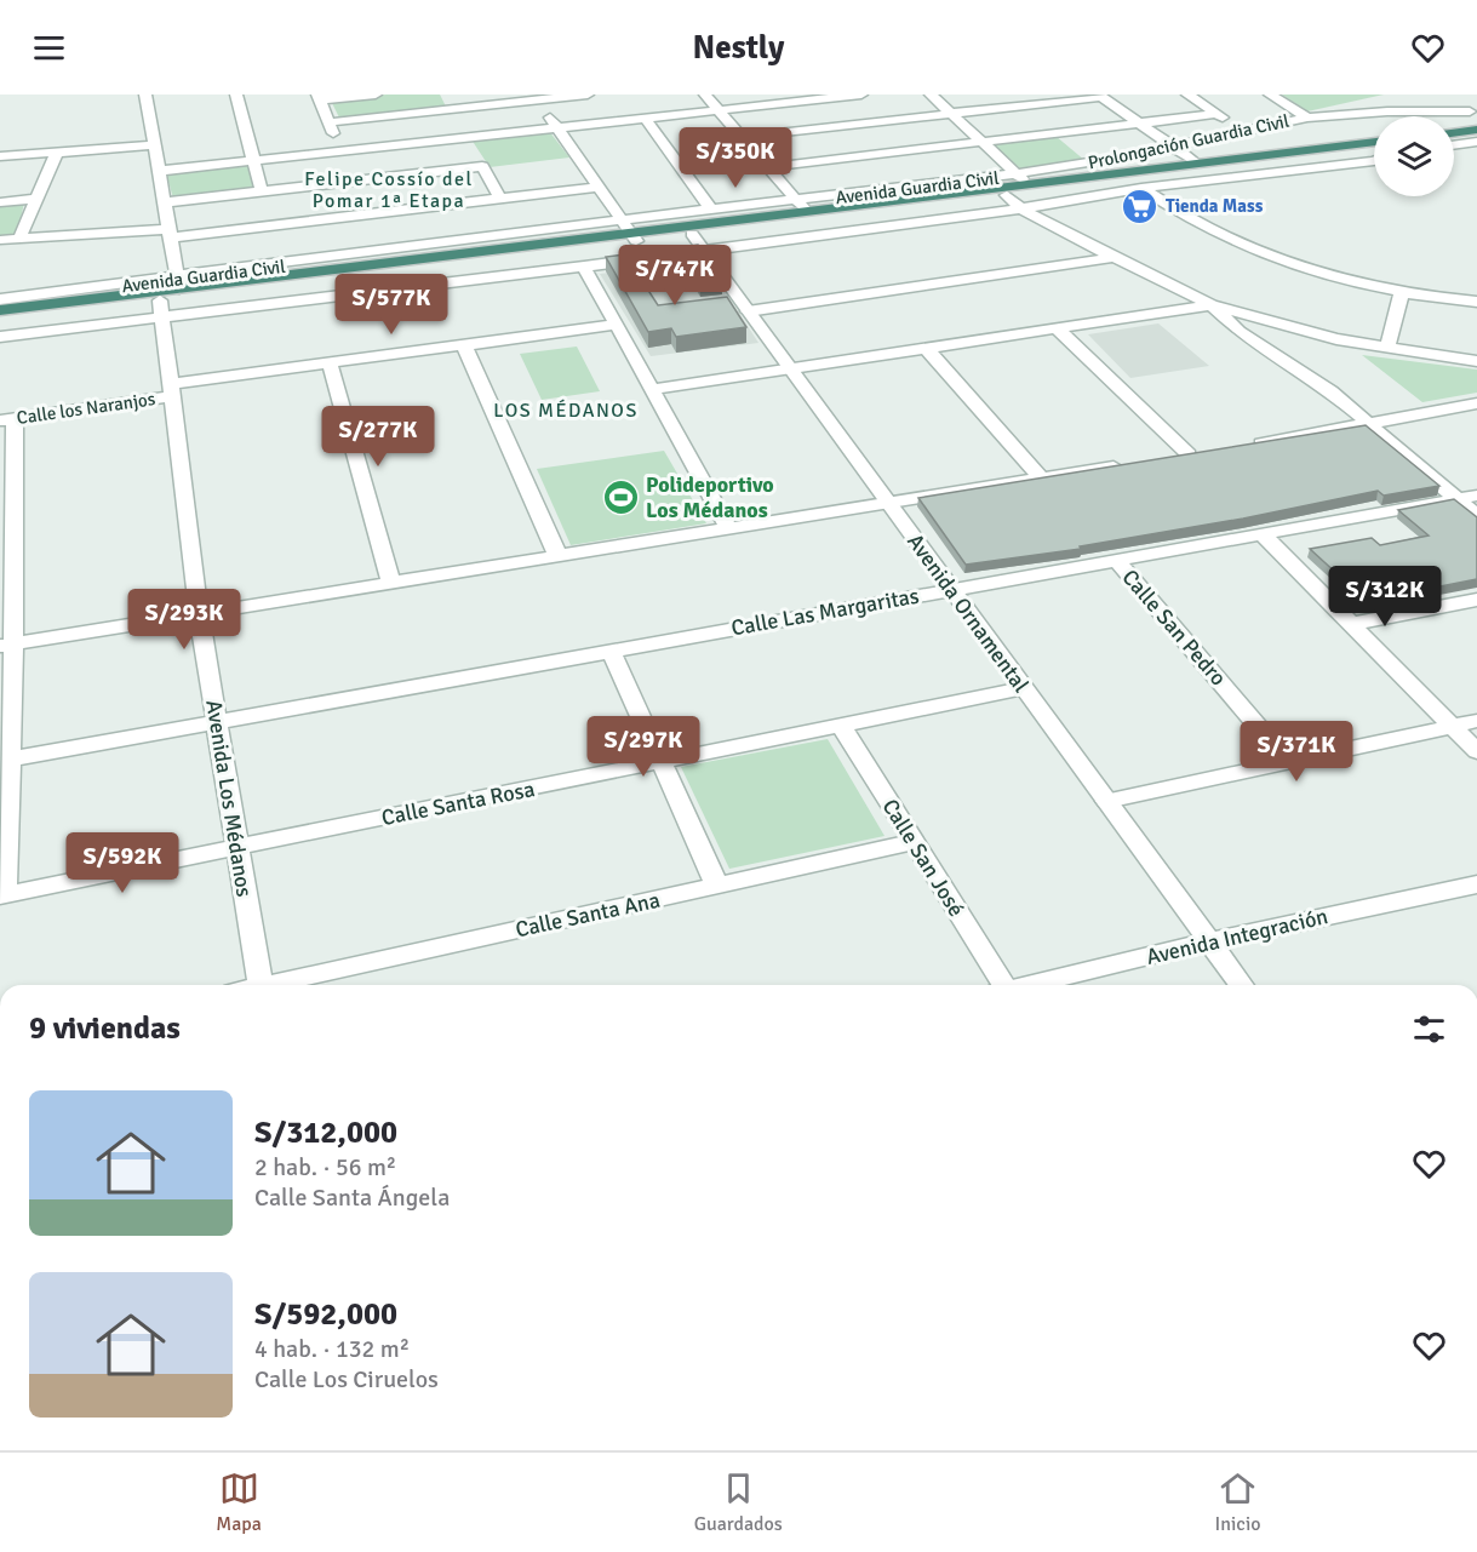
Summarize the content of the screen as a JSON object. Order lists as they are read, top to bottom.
{
  "streets": {
    "highway": ["Avenida Guardia Civil"],
    "street": [
      "Prolongación Guardia Civil",
      "Calle los Naranjos",
      "Calle Las Margaritas",
      "Avenida Ornamental",
      "Calle San Pedro",
      "Avenida Los Médanos",
      "Calle Santa Rosa",
      "Calle San José",
      "Calle Santa Ana",
      "Avenida Integración"
    ]
  },
  "crossings": [
    ["Prolongación Guardia Civil", "Avenida Guardia Civil"],
    ["Avenida Guardia Civil", "Avenida Ornamental"],
    ["Avenida Guardia Civil", "Avenida Los Médanos"],
    ["Calle los Naranjos", "Avenida Los Médanos"],
    ["Calle Las Margaritas", "Avenida Ornamental"],
    ["Calle Las Margaritas", "Calle San Pedro"],
    ["Calle Las Margaritas", "Avenida Los Médanos"],
    ["Avenida Ornamental", "Calle Santa Rosa"],
    ["Avenida Ornamental", "Avenida Integración"],
    ["Avenida Los Médanos", "Calle Santa Rosa"],
    ["Calle Santa Rosa", "Calle San José"],
    ["Calle San José", "Calle Santa Ana"]
  ],
  "districts": ["Felipe Cossío del Pomar 1ª Etapa", "LOS MÉDANOS"],
  "places": {
    "supermarket": ["Tienda Mass"],
    "sports": ["Polideportivo Los Médanos"]
  },
  "page": {
    "header": "Nestly",
    "price": [
      "S/350K",
      "S/747K",
      "S/577K",
      "S/277K",
      "S/312K",
      "S/293K",
      "S/297K",
      "S/371K",
      "S/592K"
    ],
    "heading": "9 viviendas",
    "list": [
      {
        "name": "S/312,000",
        "note": "2 hab. · 56 m² · Calle Santa Ángela"
      },
      {
        "name": "S/592,000",
        "note": "4 hab. · 132 m² · Calle Los Ciruelos"
      }
    ],
    "tabs": ["Mapa", "Guardados", "Inicio"]
  }
}
